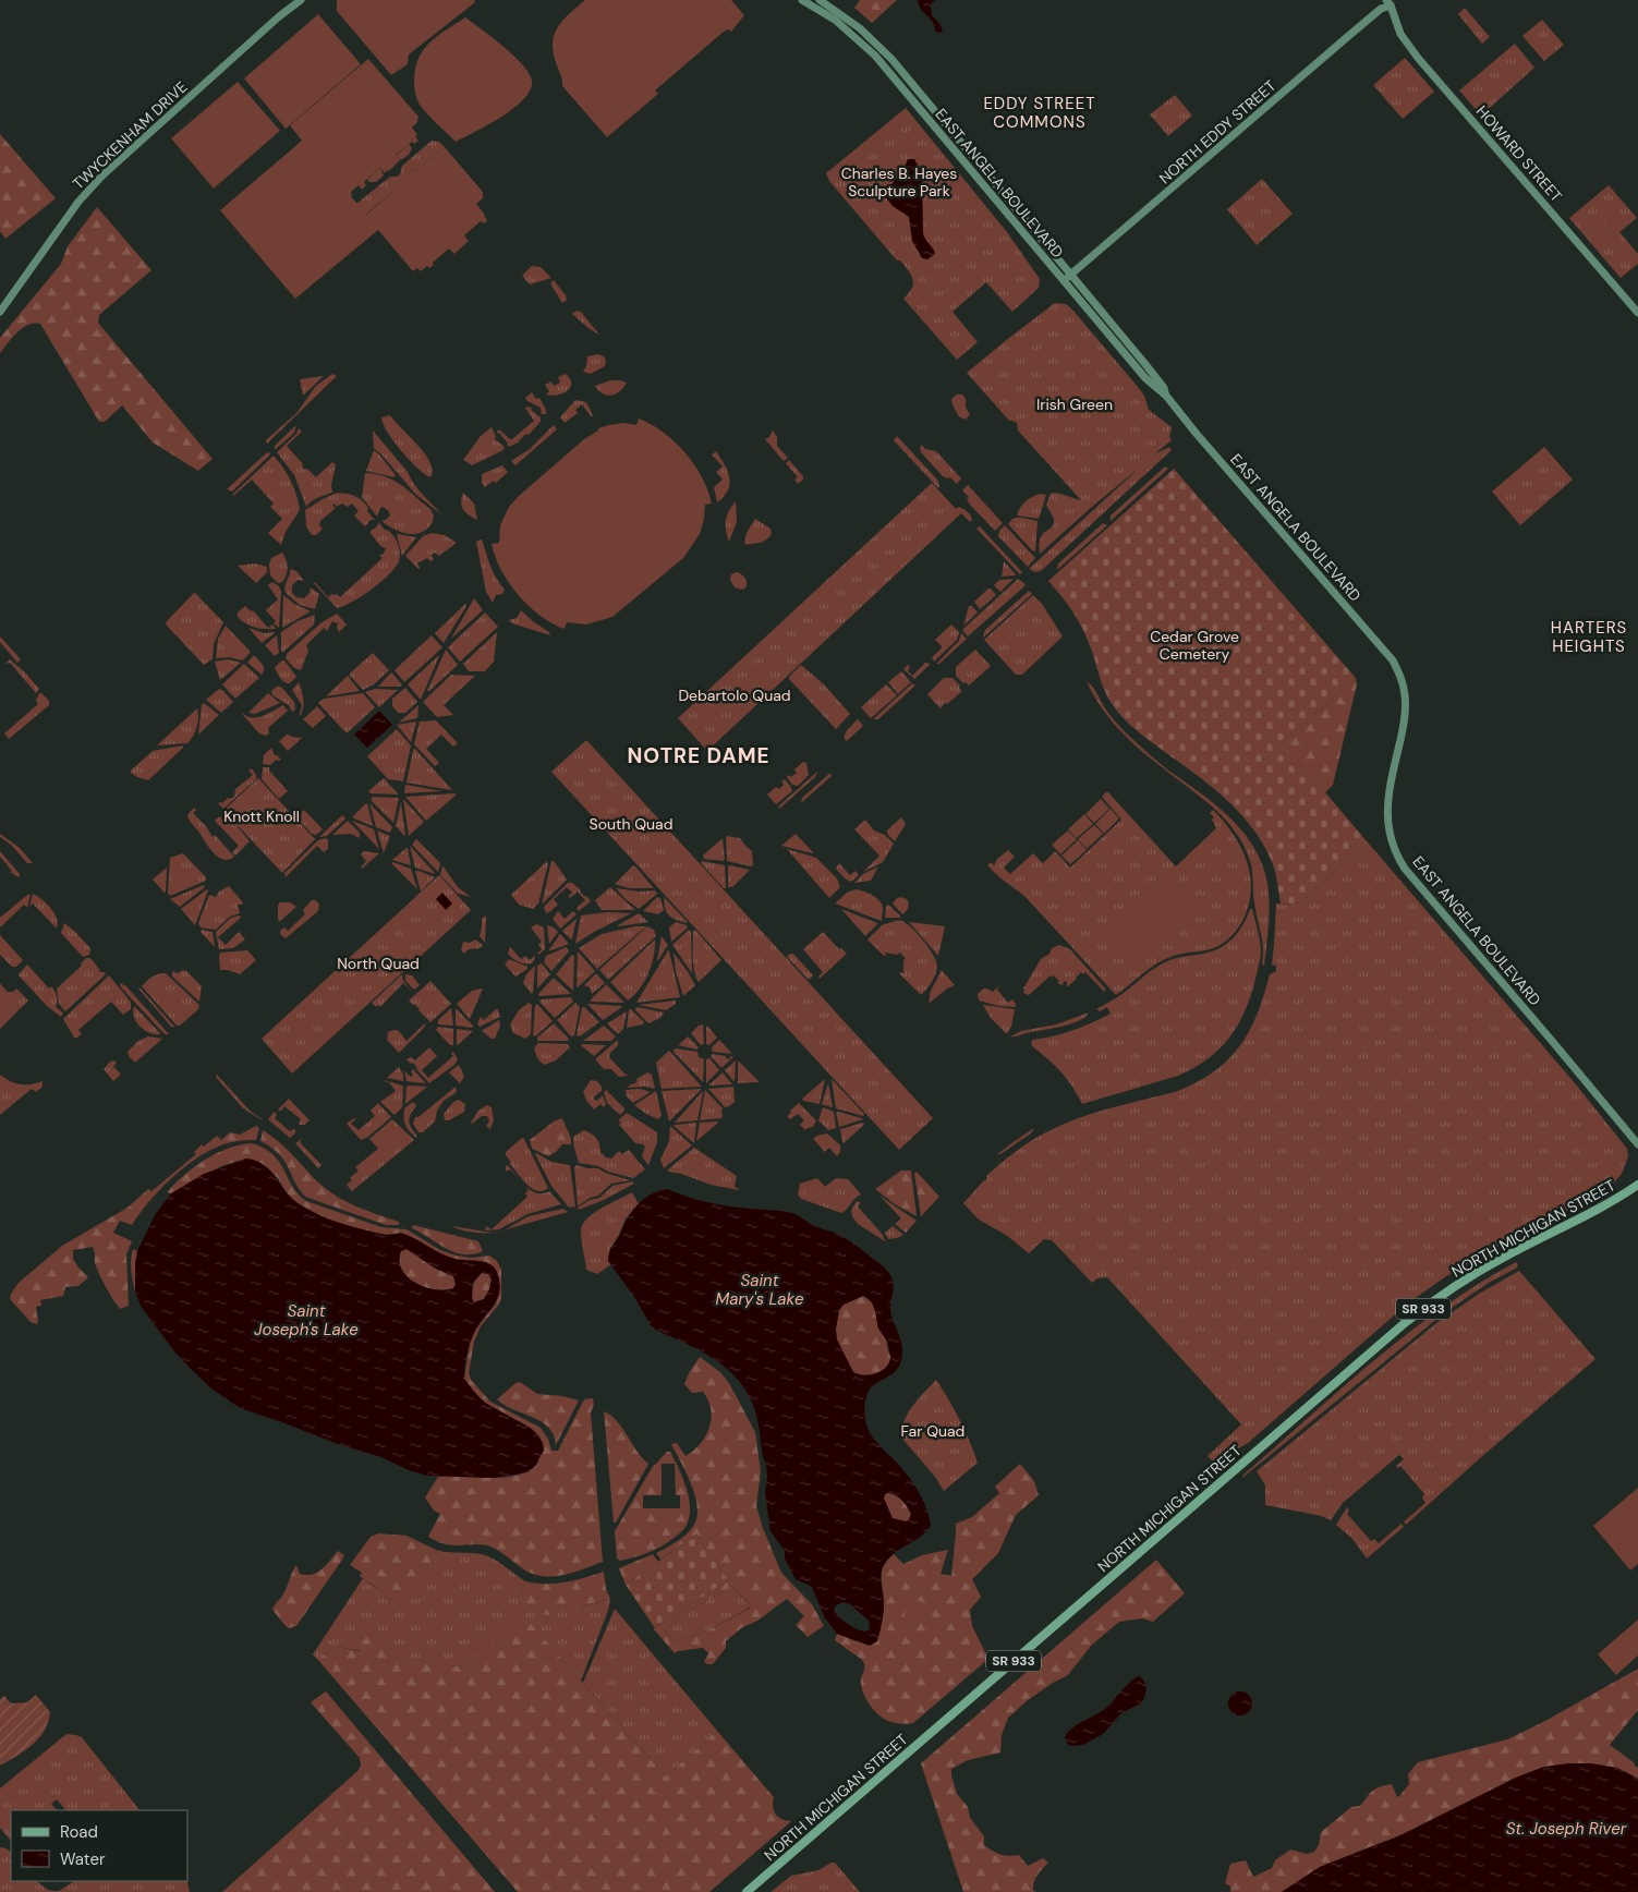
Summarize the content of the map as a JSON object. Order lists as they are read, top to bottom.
{
  "streets": {
    "main road": [
      "NORTH EDDY STREET",
      "TWYCKENHAM DRIVE",
      "HOWARD STREET",
      "EAST ANGELA BOULEVARD",
      "NORTH MICHIGAN STREET",
      "SR 933"
    ]
  },
  "crossings": [
    ["NORTH EDDY STREET", "HOWARD STREET"],
    ["NORTH EDDY STREET", "EAST ANGELA BOULEVARD"]
  ],
  "districts": ["EDDY STREET COMMONS", "HARTERS HEIGHTS", "NOTRE DAME"],
  "water": ["Saint Mary's Lake", "Saint Joseph's Lake", "St. Joseph River"],
  "parks": [
    "Charles B. Hayes Sculpture Park",
    "Irish Green",
    "Cedar Grove Cemetery",
    "Debartolo Quad",
    "Knott Knoll",
    "South Quad",
    "North Quad",
    "Far Quad"
  ],
  "legend": ["Road", "Water"]
}
